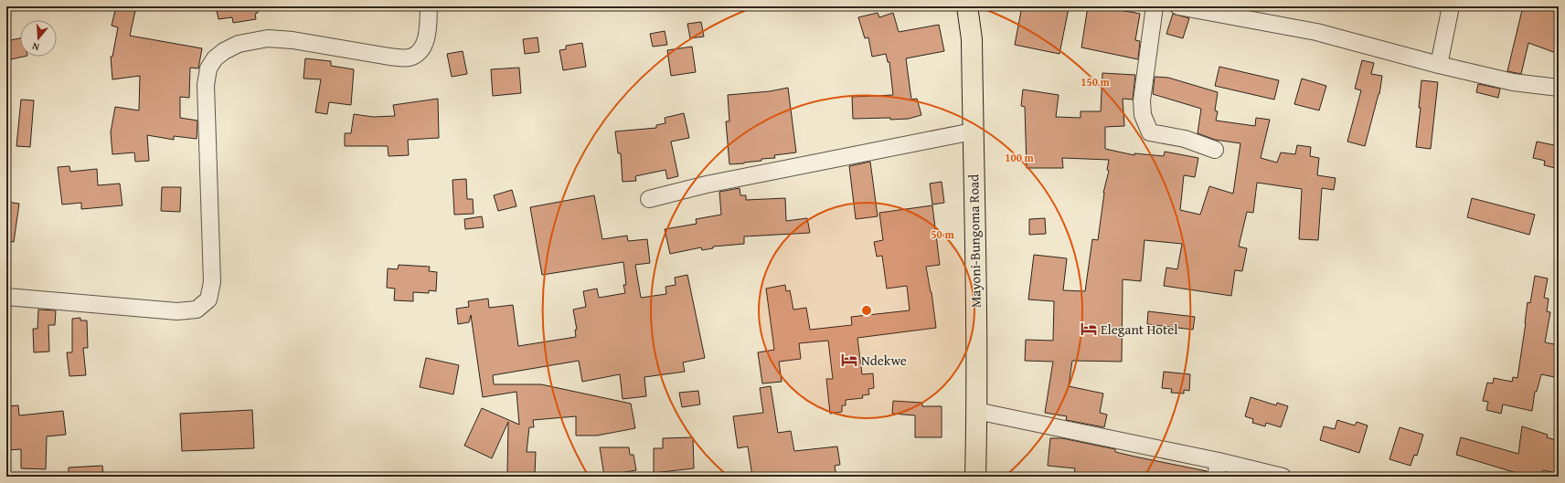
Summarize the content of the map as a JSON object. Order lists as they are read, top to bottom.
{
  "streets": {
    "main road": ["Mayoni-Bungoma Road"]
  },
  "places": {
    "hotel": ["Elegant Hotel", "Ndekwe"]
  },
  "north": "bottom",
  "rings": ["150 m", "100 m", "50 m"]
}
